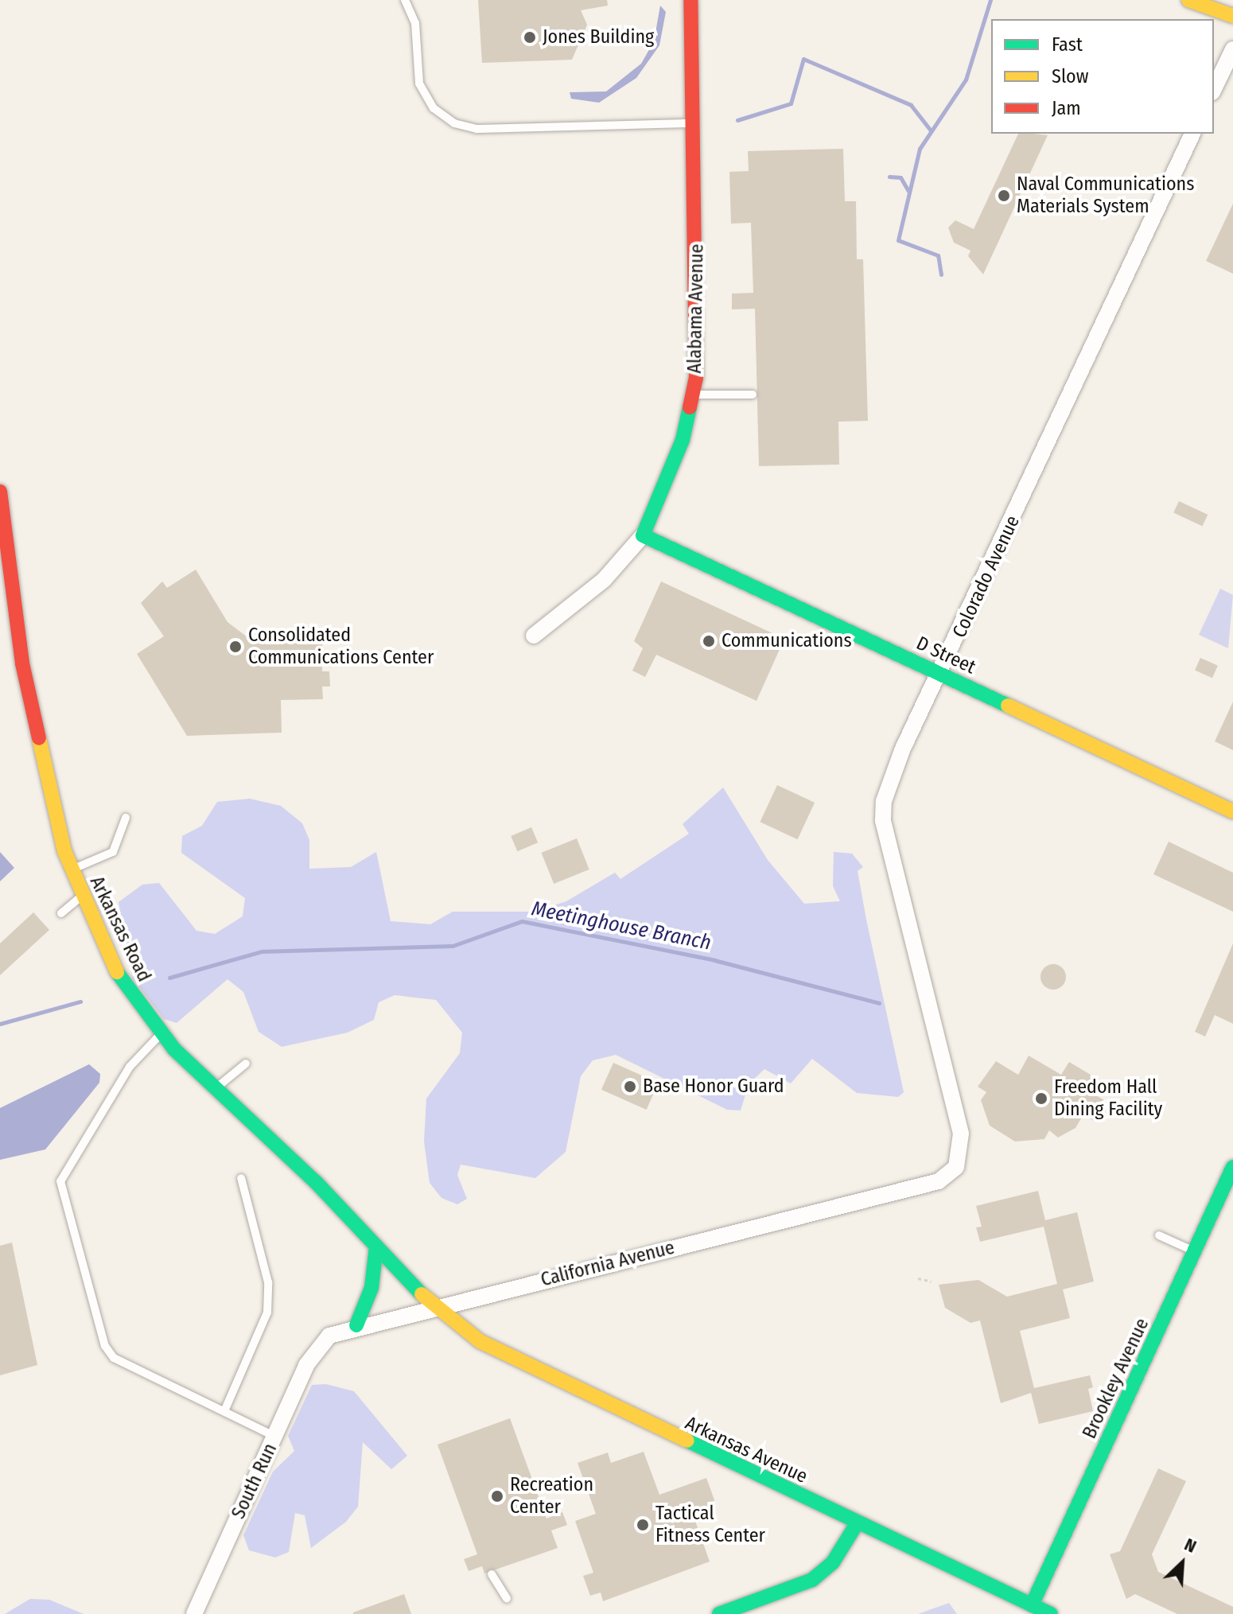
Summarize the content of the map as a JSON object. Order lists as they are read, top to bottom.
{
  "streets": {
    "street": [
      "Alabama Avenue",
      "Colorado Avenue",
      "D Street",
      "Arkansas Road",
      "California Avenue",
      "Brookley Avenue",
      "Arkansas Avenue",
      "South Run"
    ]
  },
  "crossings": [
    ["Alabama Avenue", "D Street"],
    ["Colorado Avenue", "D Street"],
    ["Colorado Avenue", "California Avenue"],
    ["Arkansas Road", "California Avenue"],
    ["Arkansas Road", "Arkansas Avenue"],
    ["California Avenue", "Arkansas Avenue"],
    ["California Avenue", "South Run"],
    ["Brookley Avenue", "Arkansas Avenue"]
  ],
  "water": ["Meetinghouse Branch"],
  "places": [
    "Jones Building",
    "Naval Communications Materials System",
    "Communications",
    "Consolidated Communications Center",
    "Base Honor Guard",
    "Freedom Hall Dining Facility",
    "Recreation Center",
    "Tactical Fitness Center"
  ],
  "legend": ["Fast", "Slow", "Jam"],
  "north": "top right"
}
